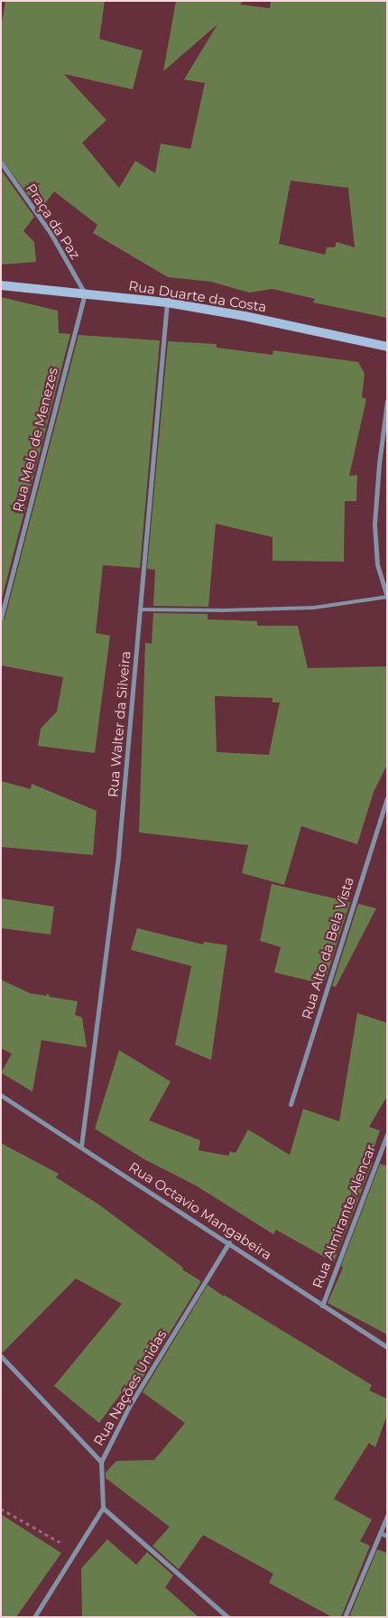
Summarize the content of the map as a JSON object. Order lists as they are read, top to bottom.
{
  "streets": {
    "main road": ["Rua Duarte da Costa"],
    "street": [
      "Praça da Paz",
      "Rua Melo de Menezes",
      "Rua Walter da Silveira",
      "Rua Alto da Bela Vista",
      "Rua Octavio Mangabeira",
      "Rua Almirante Alencar",
      "Rua Nações Unidas"
    ]
  },
  "crossings": [
    ["Praça da Paz", "Rua Duarte da Costa"],
    ["Praça da Paz", "Rua Melo de Menezes"],
    ["Rua Duarte da Costa", "Rua Melo de Menezes"],
    ["Rua Duarte da Costa", "Rua Walter da Silveira"],
    ["Rua Walter da Silveira", "Rua Octavio Mangabeira"],
    ["Rua Octavio Mangabeira", "Rua Almirante Alencar"],
    ["Rua Octavio Mangabeira", "Rua Nações Unidas"]
  ]
}
